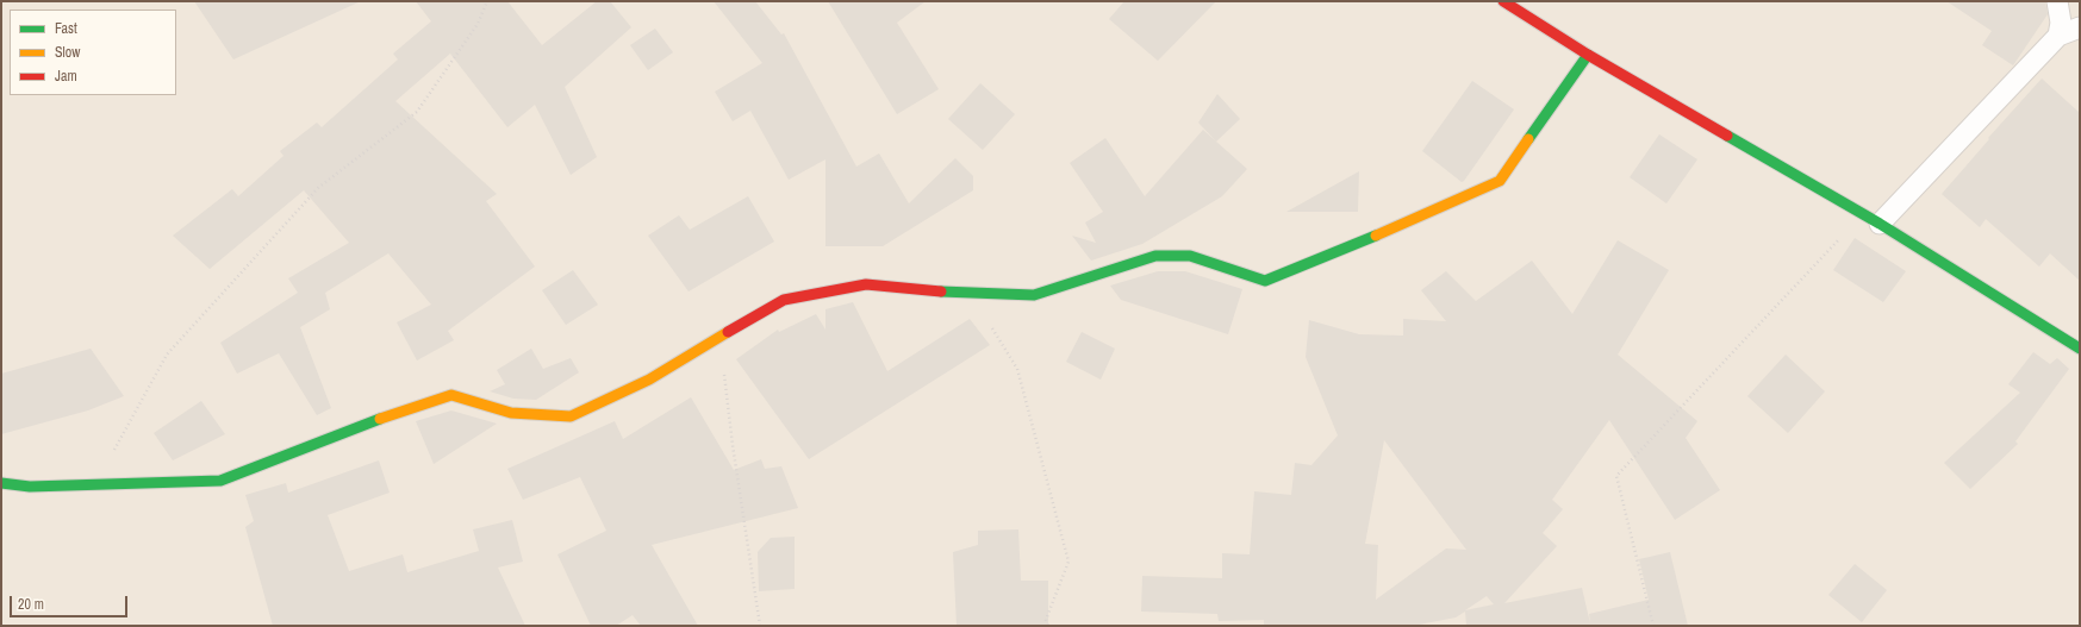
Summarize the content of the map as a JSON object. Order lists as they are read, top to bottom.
{
  "legend": ["Fast", "Slow", "Jam"],
  "scale_bar": "20 m"
}
